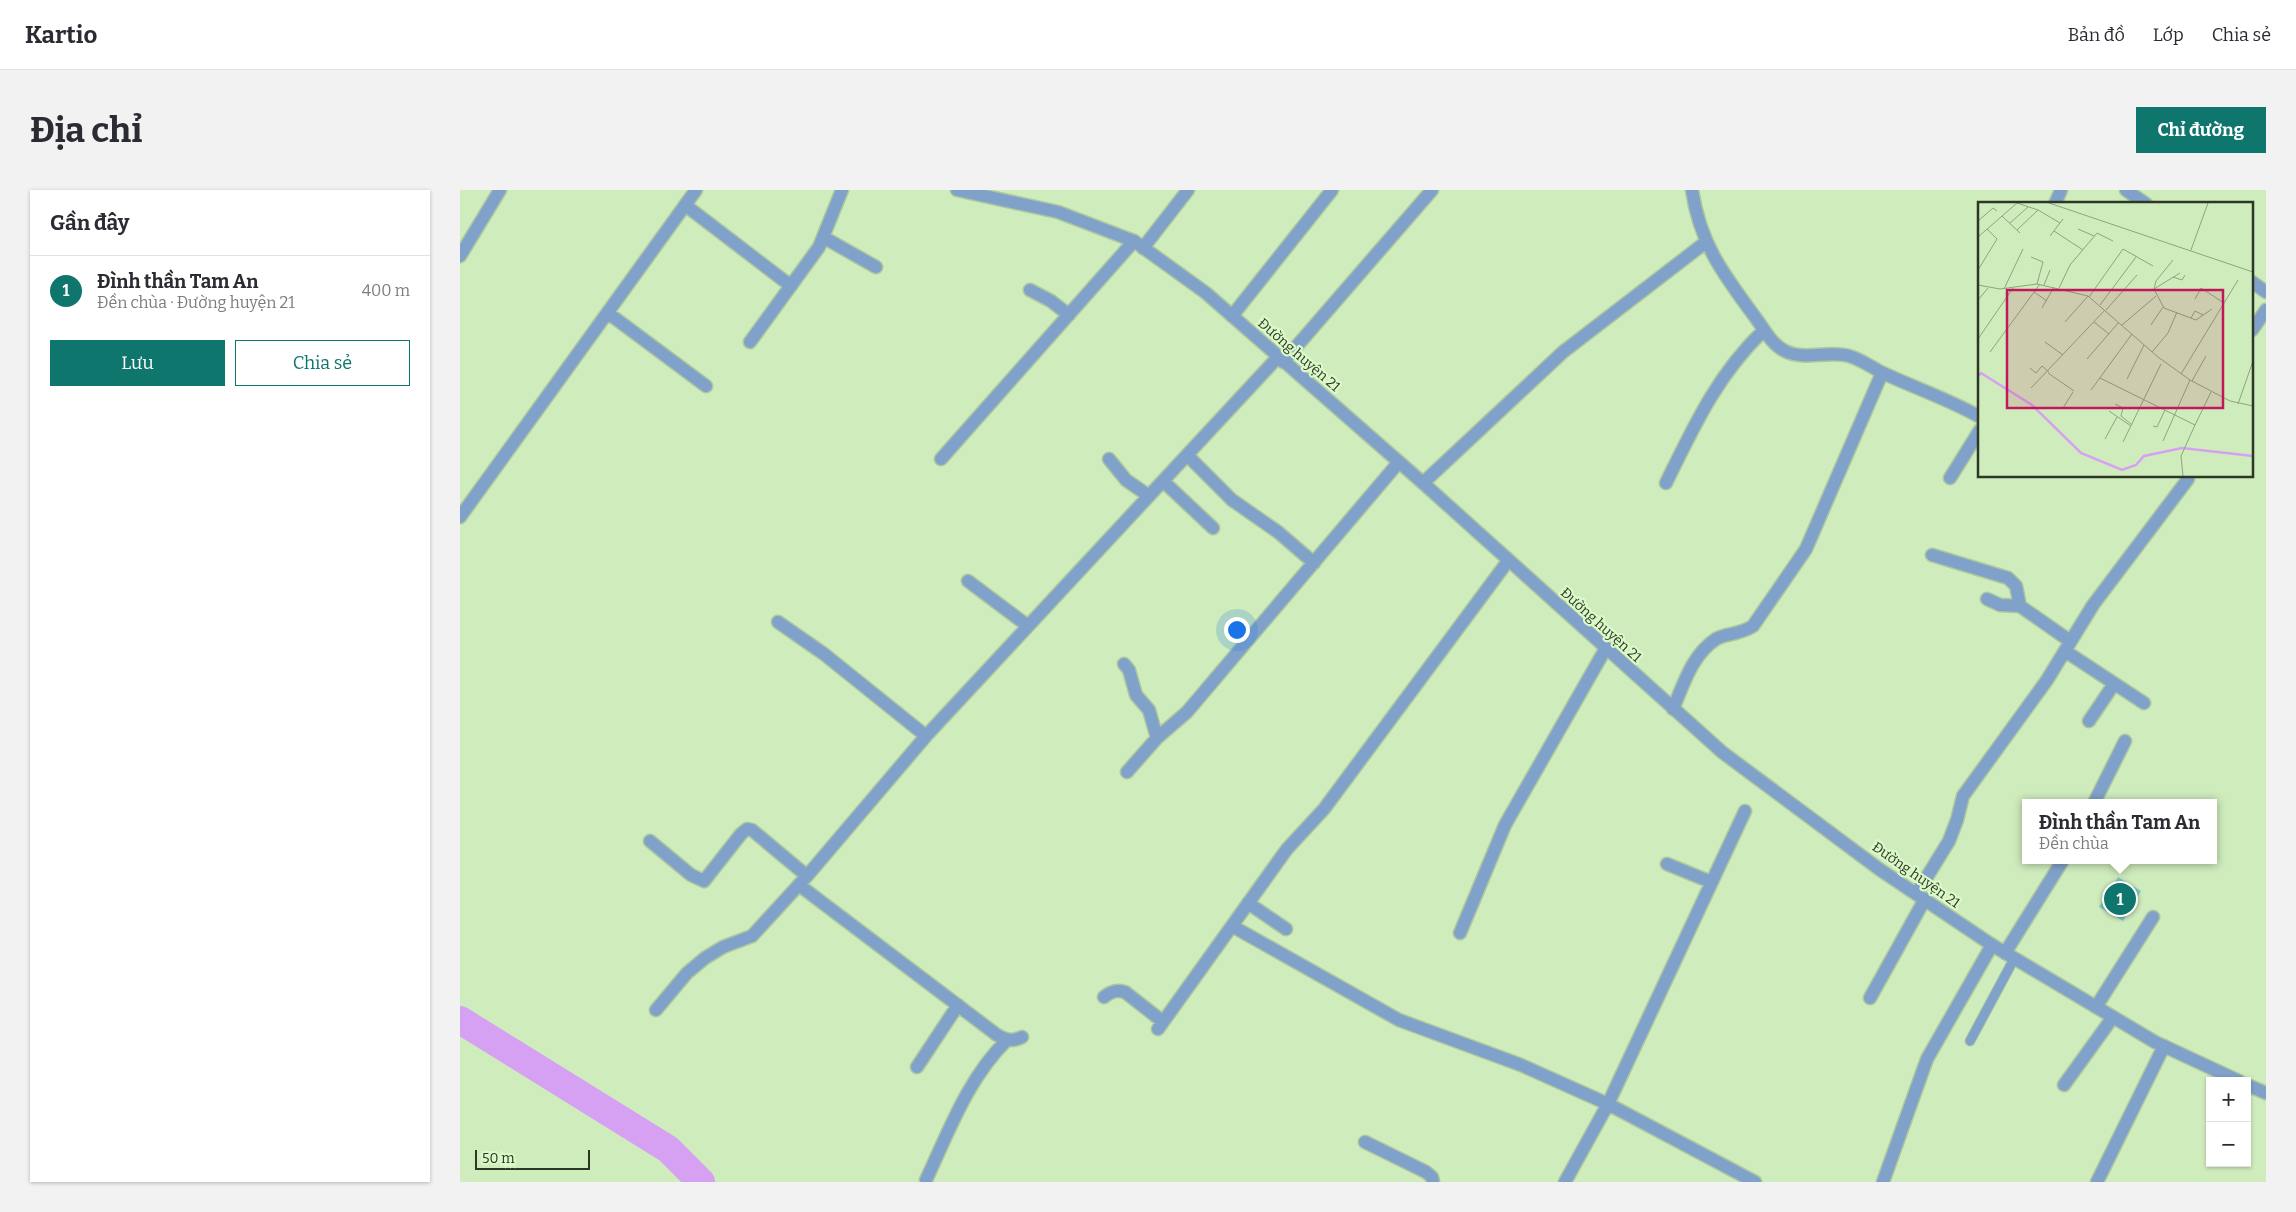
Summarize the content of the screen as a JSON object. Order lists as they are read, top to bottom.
{
  "streets": {
    "street": ["Đường huyện 21"]
  },
  "scale_bar": "50 m",
  "page": {
    "header": "Kartio",
    "nav": ["Bản đồ", "Lớp", "Chia sẻ"],
    "buttons": [
      "Chỉ đường",
      ["Lưu", "Chia sẻ"]
    ],
    "title": "Địa chỉ",
    "heading": "Gần đây",
    "list": [
      {
        "mark": "1",
        "name": "Đình thần Tam An",
        "note": "Đền chùa · Đường huyện 21",
        "value": "400 m"
      }
    ],
    "popup": ["Đình thần Tam An", "Đền chùa"],
    "pins": "1",
    "map_buttons": ["+", "−"],
    "scale": "50 m"
  }
}
